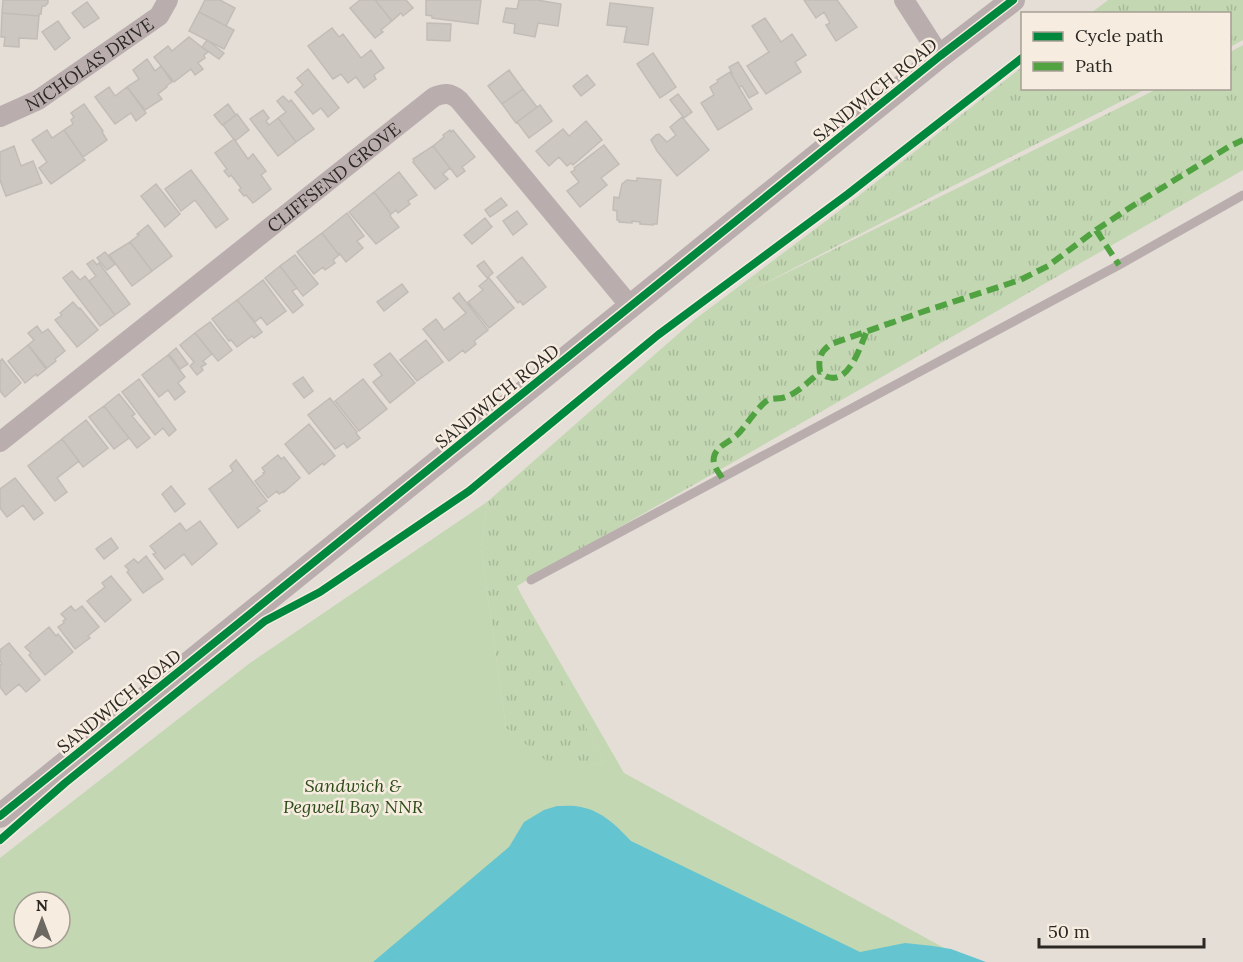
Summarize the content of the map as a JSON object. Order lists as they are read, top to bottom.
{
  "streets": {
    "street": ["NICHOLAS DRIVE", "SANDWICH ROAD", "CLIFFSEND GROVE"]
  },
  "crossings": [
    ["SANDWICH ROAD", "CLIFFSEND GROVE"]
  ],
  "parks": ["Sandwich & Pegwell Bay NNR"],
  "legend": ["Cycle path", "Path"],
  "scale_bar": "50 m",
  "north": "top"
}
